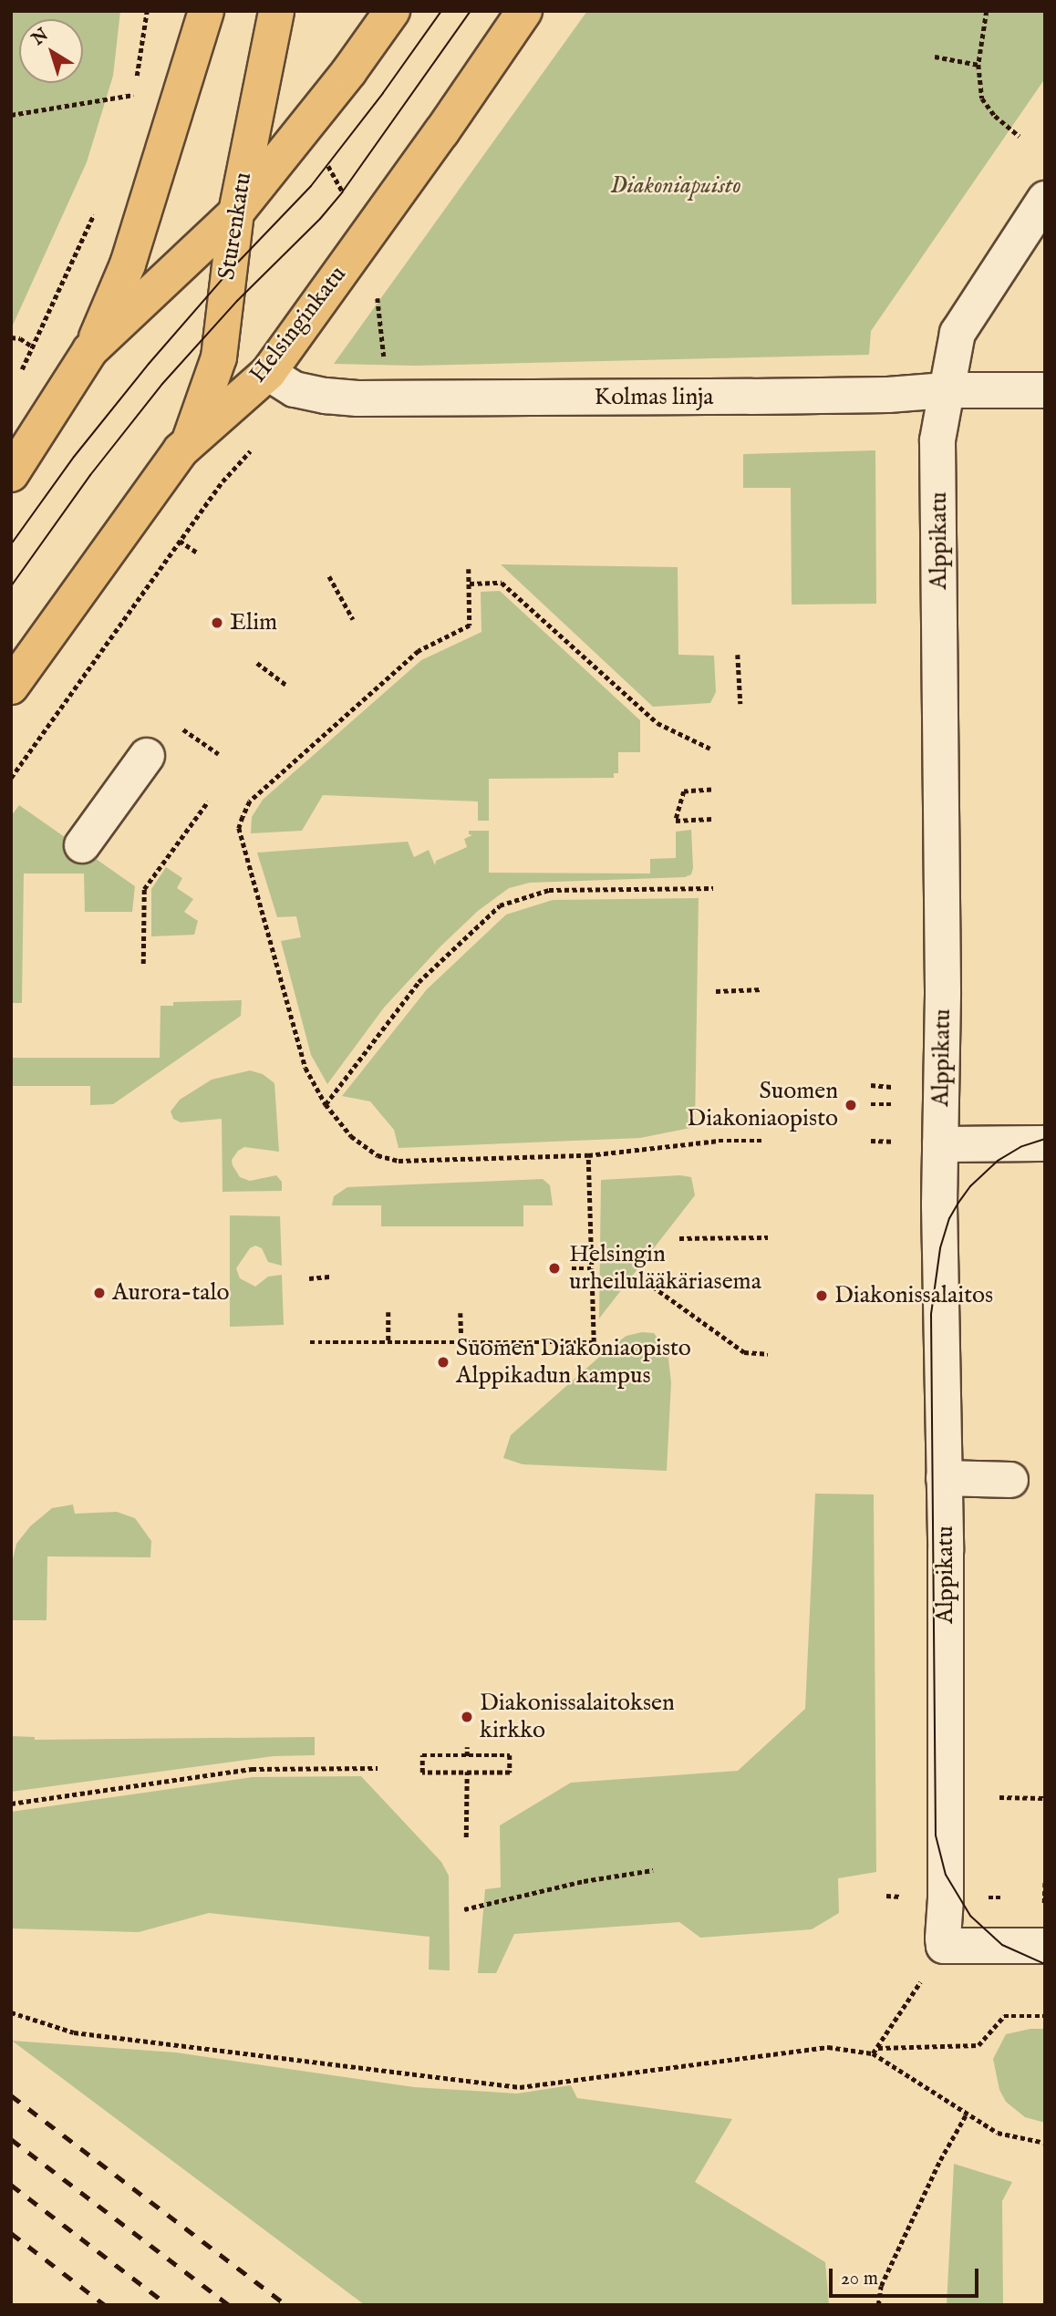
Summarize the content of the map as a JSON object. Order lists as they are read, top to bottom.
{
  "streets": {
    "main road": ["Sturenkatu", "Helsinginkatu"],
    "street": ["Kolmas linja", "Alppikatu"]
  },
  "crossings": [
    ["Sturenkatu", "Helsinginkatu"],
    ["Helsinginkatu", "Kolmas linja"],
    ["Kolmas linja", "Alppikatu"]
  ],
  "parks": ["Diakoniapuisto"],
  "places": [
    "Elim",
    "Suomen Diakoniaopisto",
    "Helsingin urheilulääkäriasema",
    "Aurora-talo",
    "Diakonissalaitos",
    "Suomen Diakoniaopisto Alppikadun kampus",
    "Diakonissalaitoksen kirkko"
  ],
  "scale_bar": "20 m",
  "north": "top left"
}
